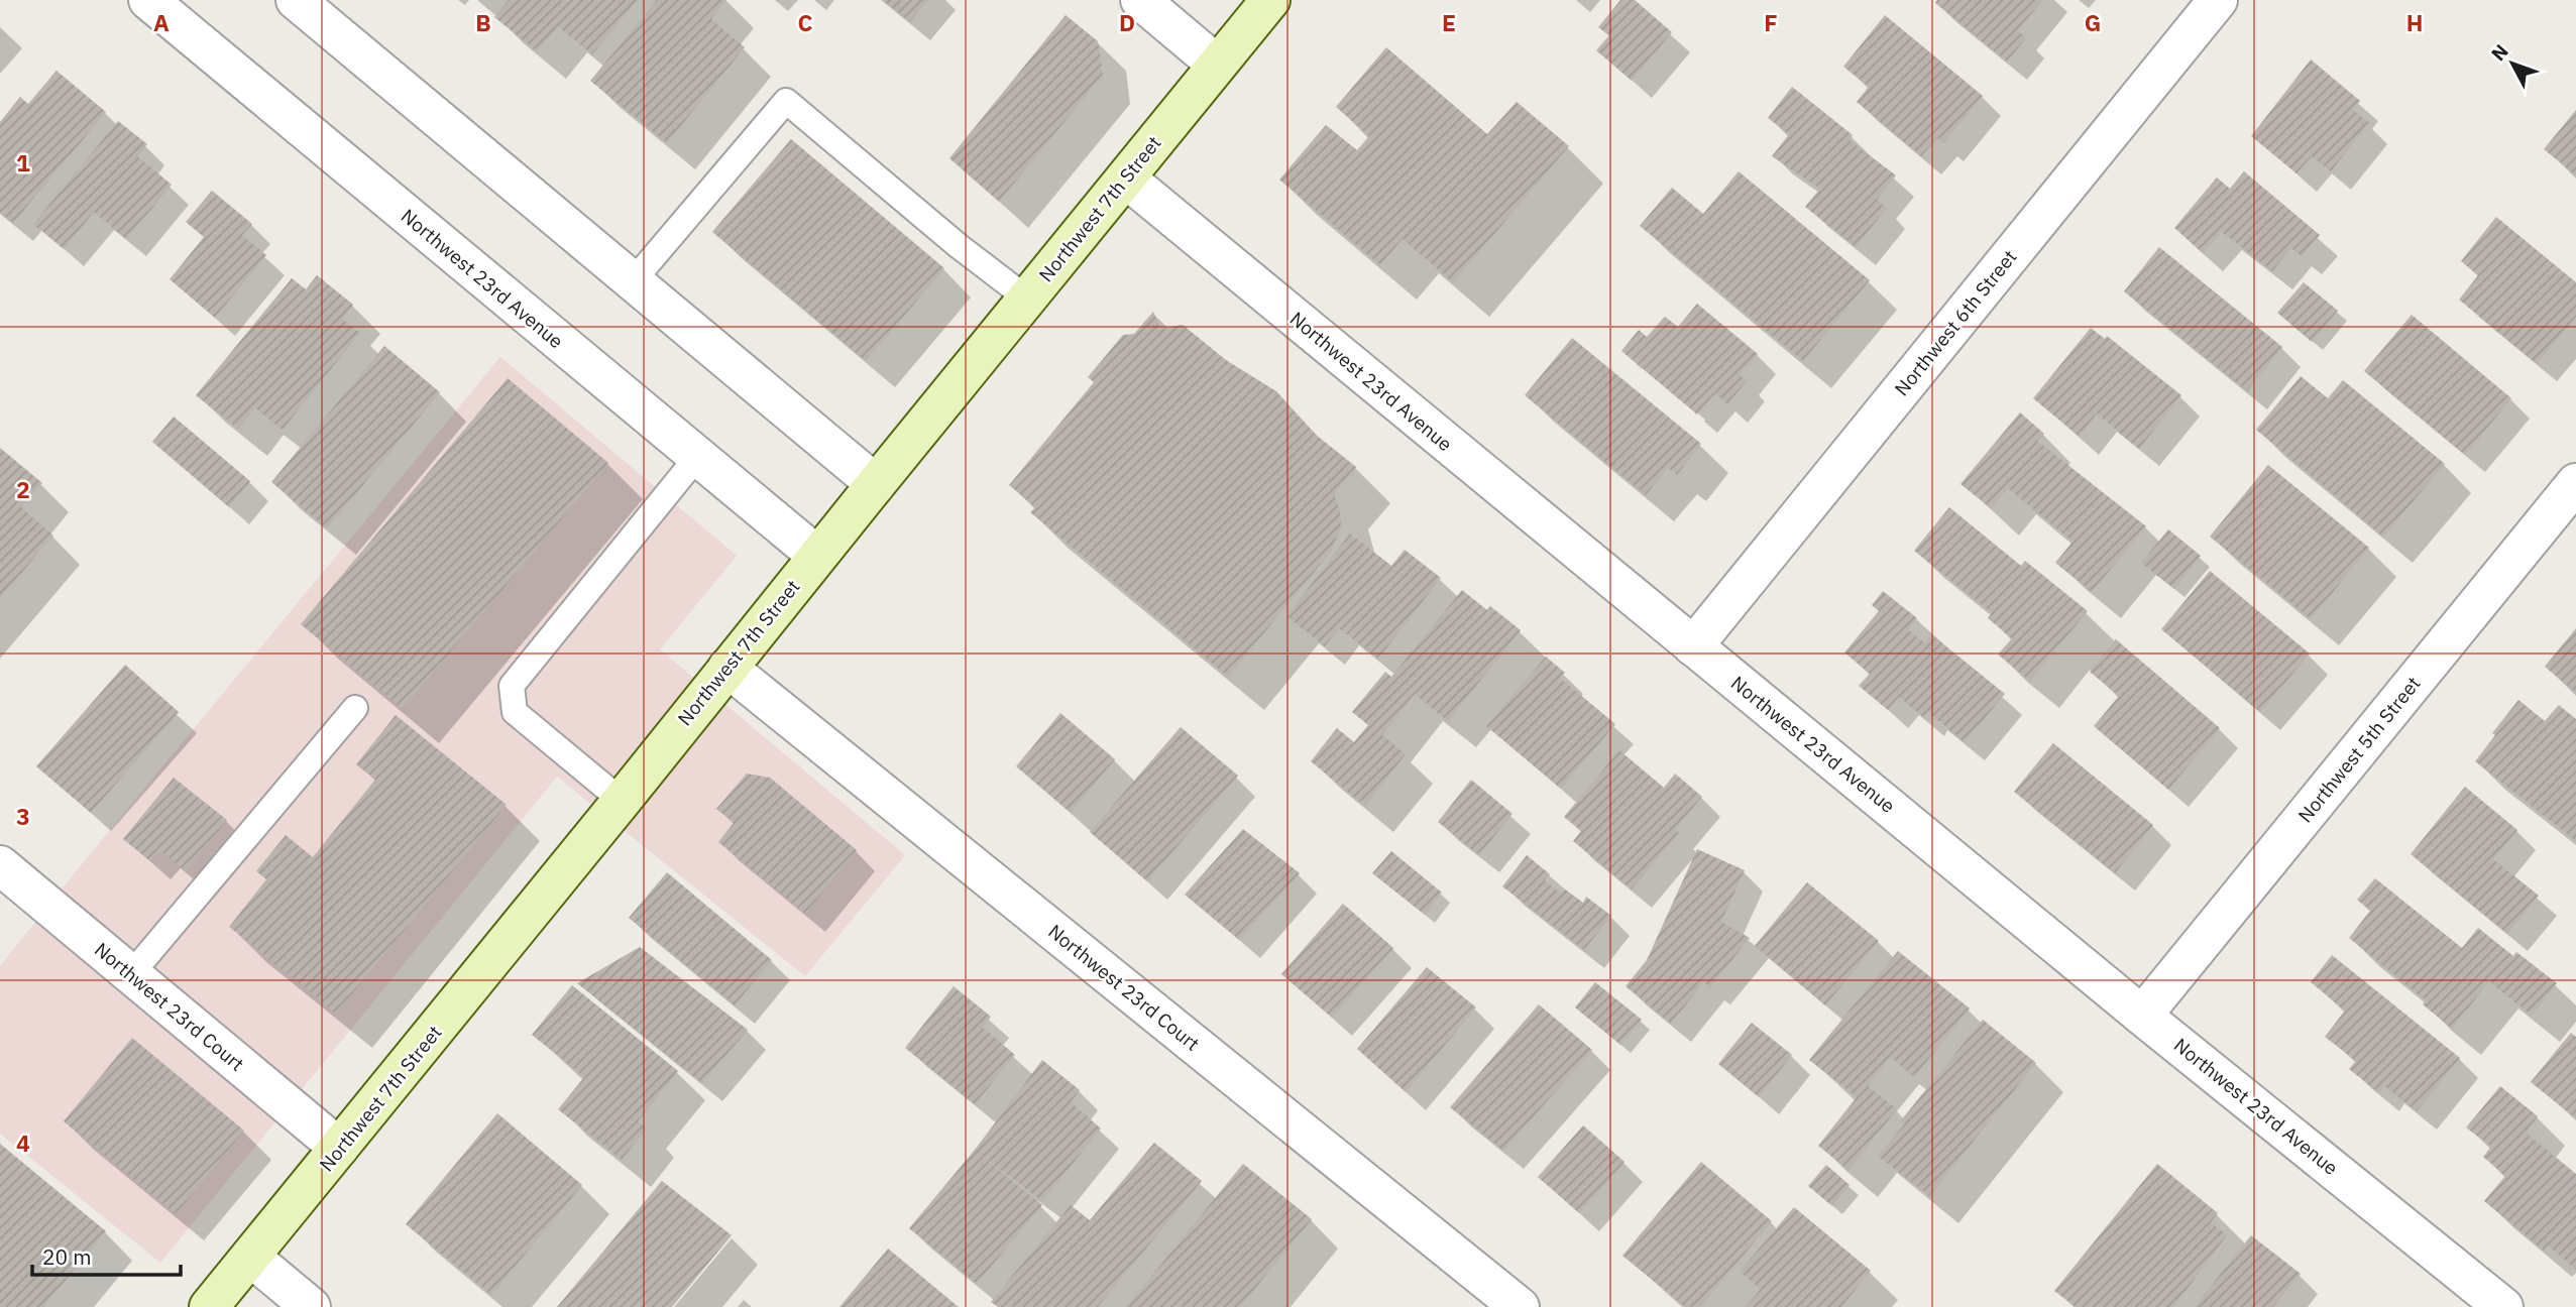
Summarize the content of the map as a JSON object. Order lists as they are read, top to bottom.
{
  "streets": {
    "main road": ["Northwest 7th Street"],
    "street": [
      "Northwest 23rd Avenue",
      "Northwest 6th Street",
      "Northwest 5th Street",
      "Northwest 23rd Court"
    ]
  },
  "crossings": [
    ["Northwest 7th Street", "Northwest 23rd Avenue"],
    ["Northwest 7th Street", "Northwest 23rd Court"],
    ["Northwest 23rd Avenue", "Northwest 6th Street"],
    ["Northwest 23rd Avenue", "Northwest 5th Street"]
  ],
  "scale_bar": "20 m",
  "north": "top left",
  "grid": {
    "columns": [
      "A",
      "B",
      "C",
      "D",
      "E",
      "F",
      "G",
      "H"
    ],
    "rows": [
      "1",
      "2",
      "3",
      "4"
    ]
  }
}
